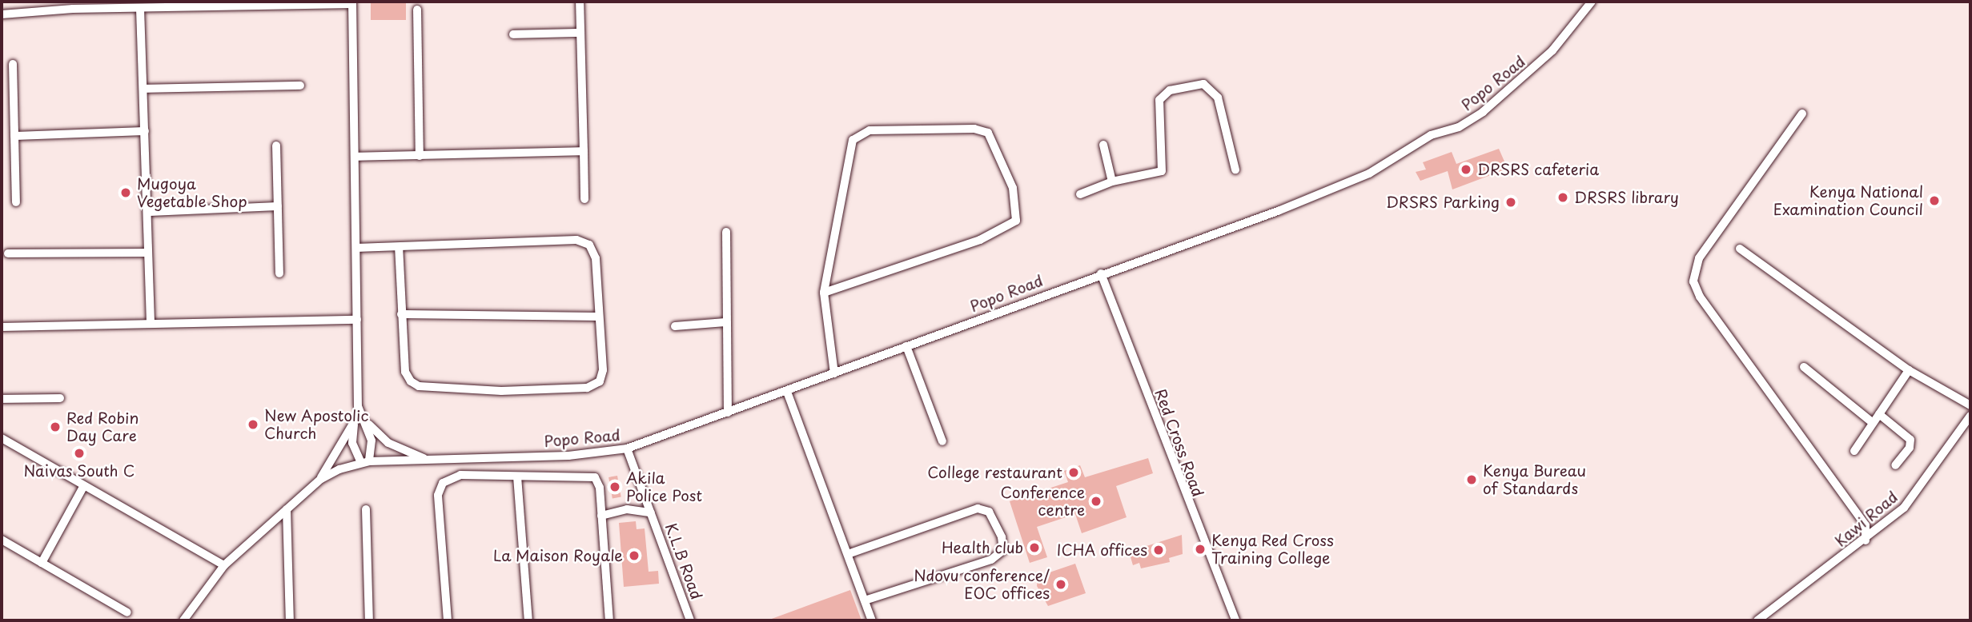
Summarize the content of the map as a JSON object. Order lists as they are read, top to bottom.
{
  "streets": {
    "street": [
      "Popo Road",
      "Red Cross Road",
      "Kawi Road",
      "K.L.B Road"
    ]
  },
  "crossings": [
    ["Popo Road", "Red Cross Road"],
    ["Popo Road", "K.L.B Road"]
  ],
  "places": [
    "DRSRS cafeteria",
    "Mugoya Vegetable Shop",
    "DRSRS library",
    "Kenya National Examination Council",
    "DRSRS Parking",
    "New Apostolic Church",
    "Red Robin Day Care",
    "Naivas South C",
    "College restaurant",
    "Kenya Bureau of Standards",
    "Akila Police Post",
    "Conference centre",
    "Health club",
    "Kenya Red Cross Training College",
    "ICHA offices",
    "La Maison Royale",
    "Ndovu conference/ EOC offices"
  ]
}
